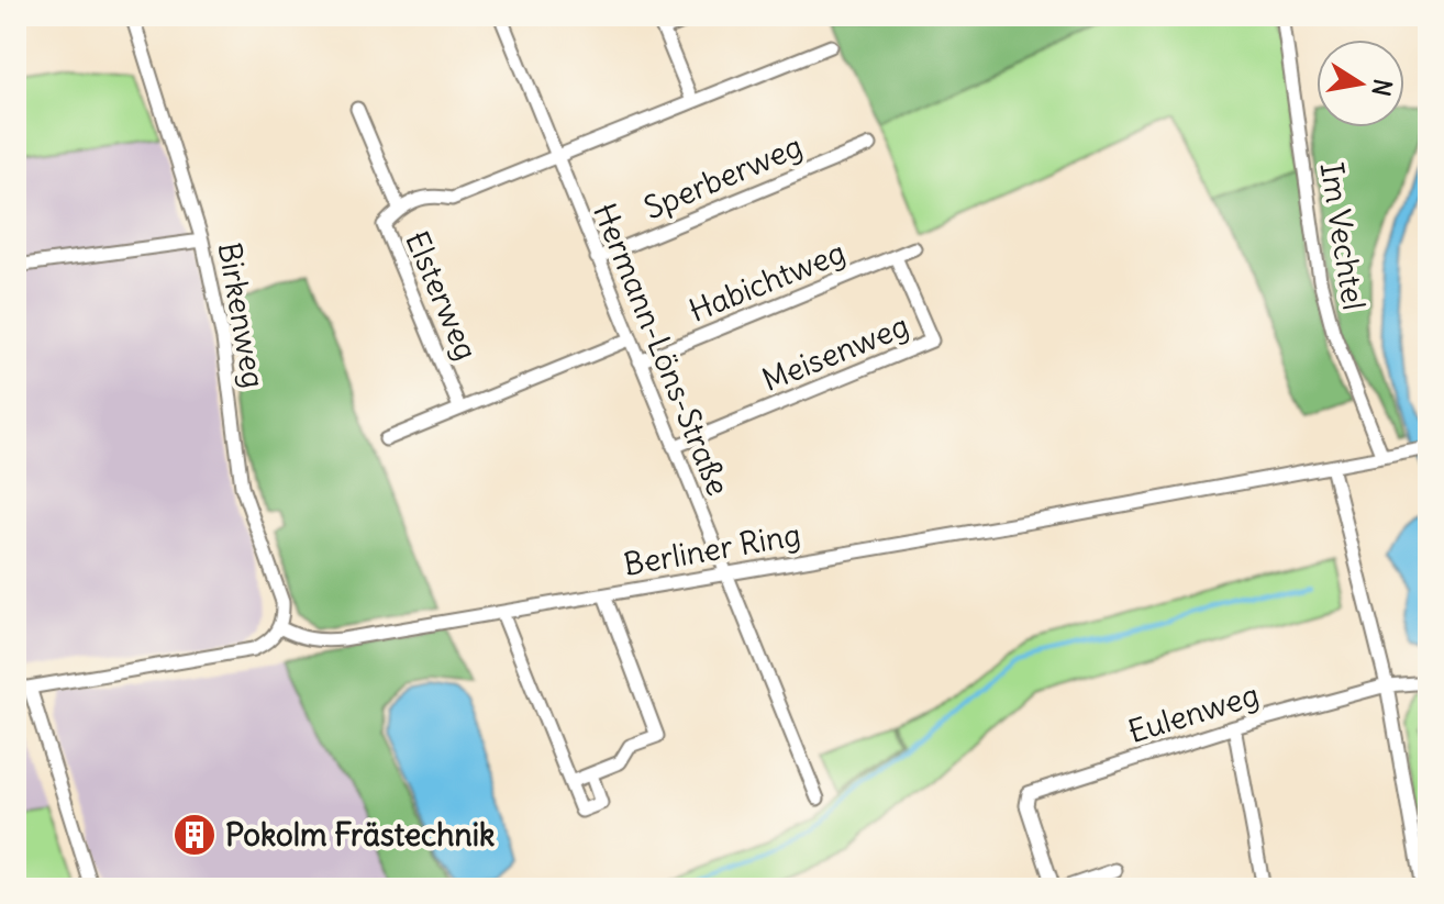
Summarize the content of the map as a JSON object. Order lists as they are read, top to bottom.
{
  "streets": {
    "street": [
      "Sperberweg",
      "Im Vechtel",
      "Habichtweg",
      "Elsterweg",
      "Birkenweg",
      "Hermann-Löns-Straße",
      "Meisenweg",
      "Berliner Ring",
      "Eulenweg"
    ]
  },
  "crossings": [
    ["Sperberweg", "Hermann-Löns-Straße"],
    ["Im Vechtel", "Berliner Ring"],
    ["Habichtweg", "Hermann-Löns-Straße"],
    ["Habichtweg", "Meisenweg"],
    ["Elsterweg", "Hermann-Löns-Straße"],
    ["Birkenweg", "Berliner Ring"],
    ["Hermann-Löns-Straße", "Meisenweg"],
    ["Hermann-Löns-Straße", "Berliner Ring"]
  ],
  "places": {
    "building": ["Pokolm Frästechnik"]
  },
  "north": "right"
}
